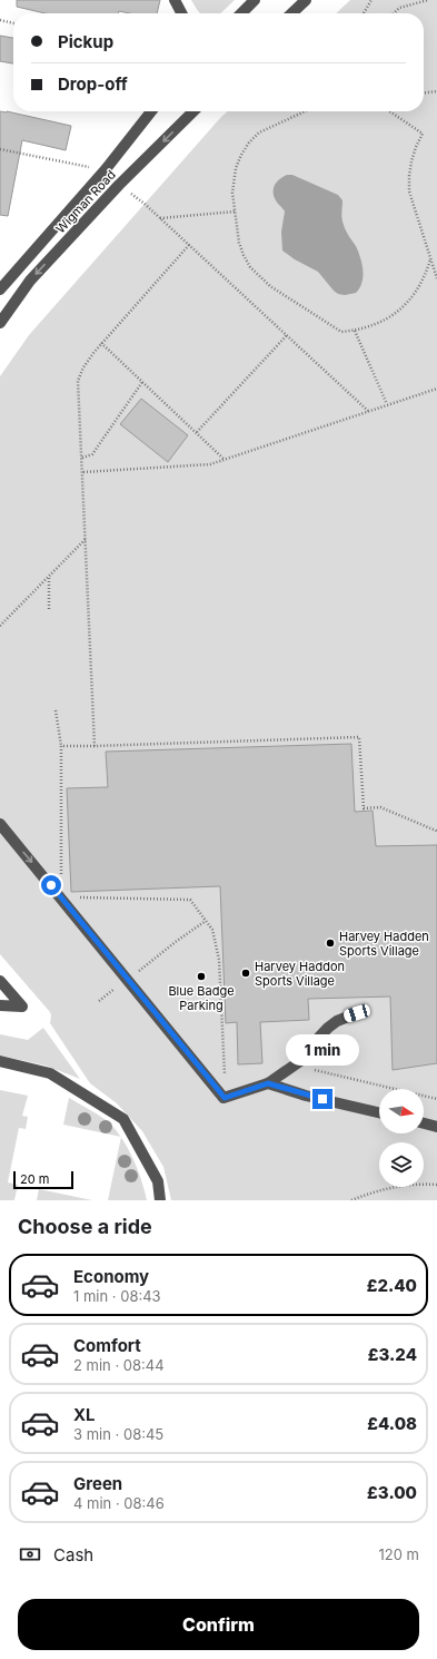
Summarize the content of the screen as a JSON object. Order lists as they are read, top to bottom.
{
  "streets": {
    "street": ["Wigman Road"]
  },
  "places": ["Harvey Hadden Sports Village", "Harvey Haddon Sports Village", "Blue Badge Parking"],
  "scale_bar": "20 m",
  "north": "right",
  "page": {
    "banner": ["Pickup", "Drop-off"],
    "bubble": "1 min",
    "scale": "20 m",
    "heading": "Choose a ride",
    "list": [
      {
        "name": "Economy",
        "note": "1 min · 08:43",
        "value": "£2.40"
      },
      {
        "name": "Comfort",
        "note": "2 min · 08:44",
        "value": "£3.24"
      },
      {
        "name": "XL",
        "note": "3 min · 08:45",
        "value": "£4.08"
      },
      {
        "name": "Green",
        "note": "4 min · 08:46",
        "value": "£3.00"
      }
    ],
    "pay": ["Cash", "120 m"],
    "buttons": "Confirm"
  }
}
